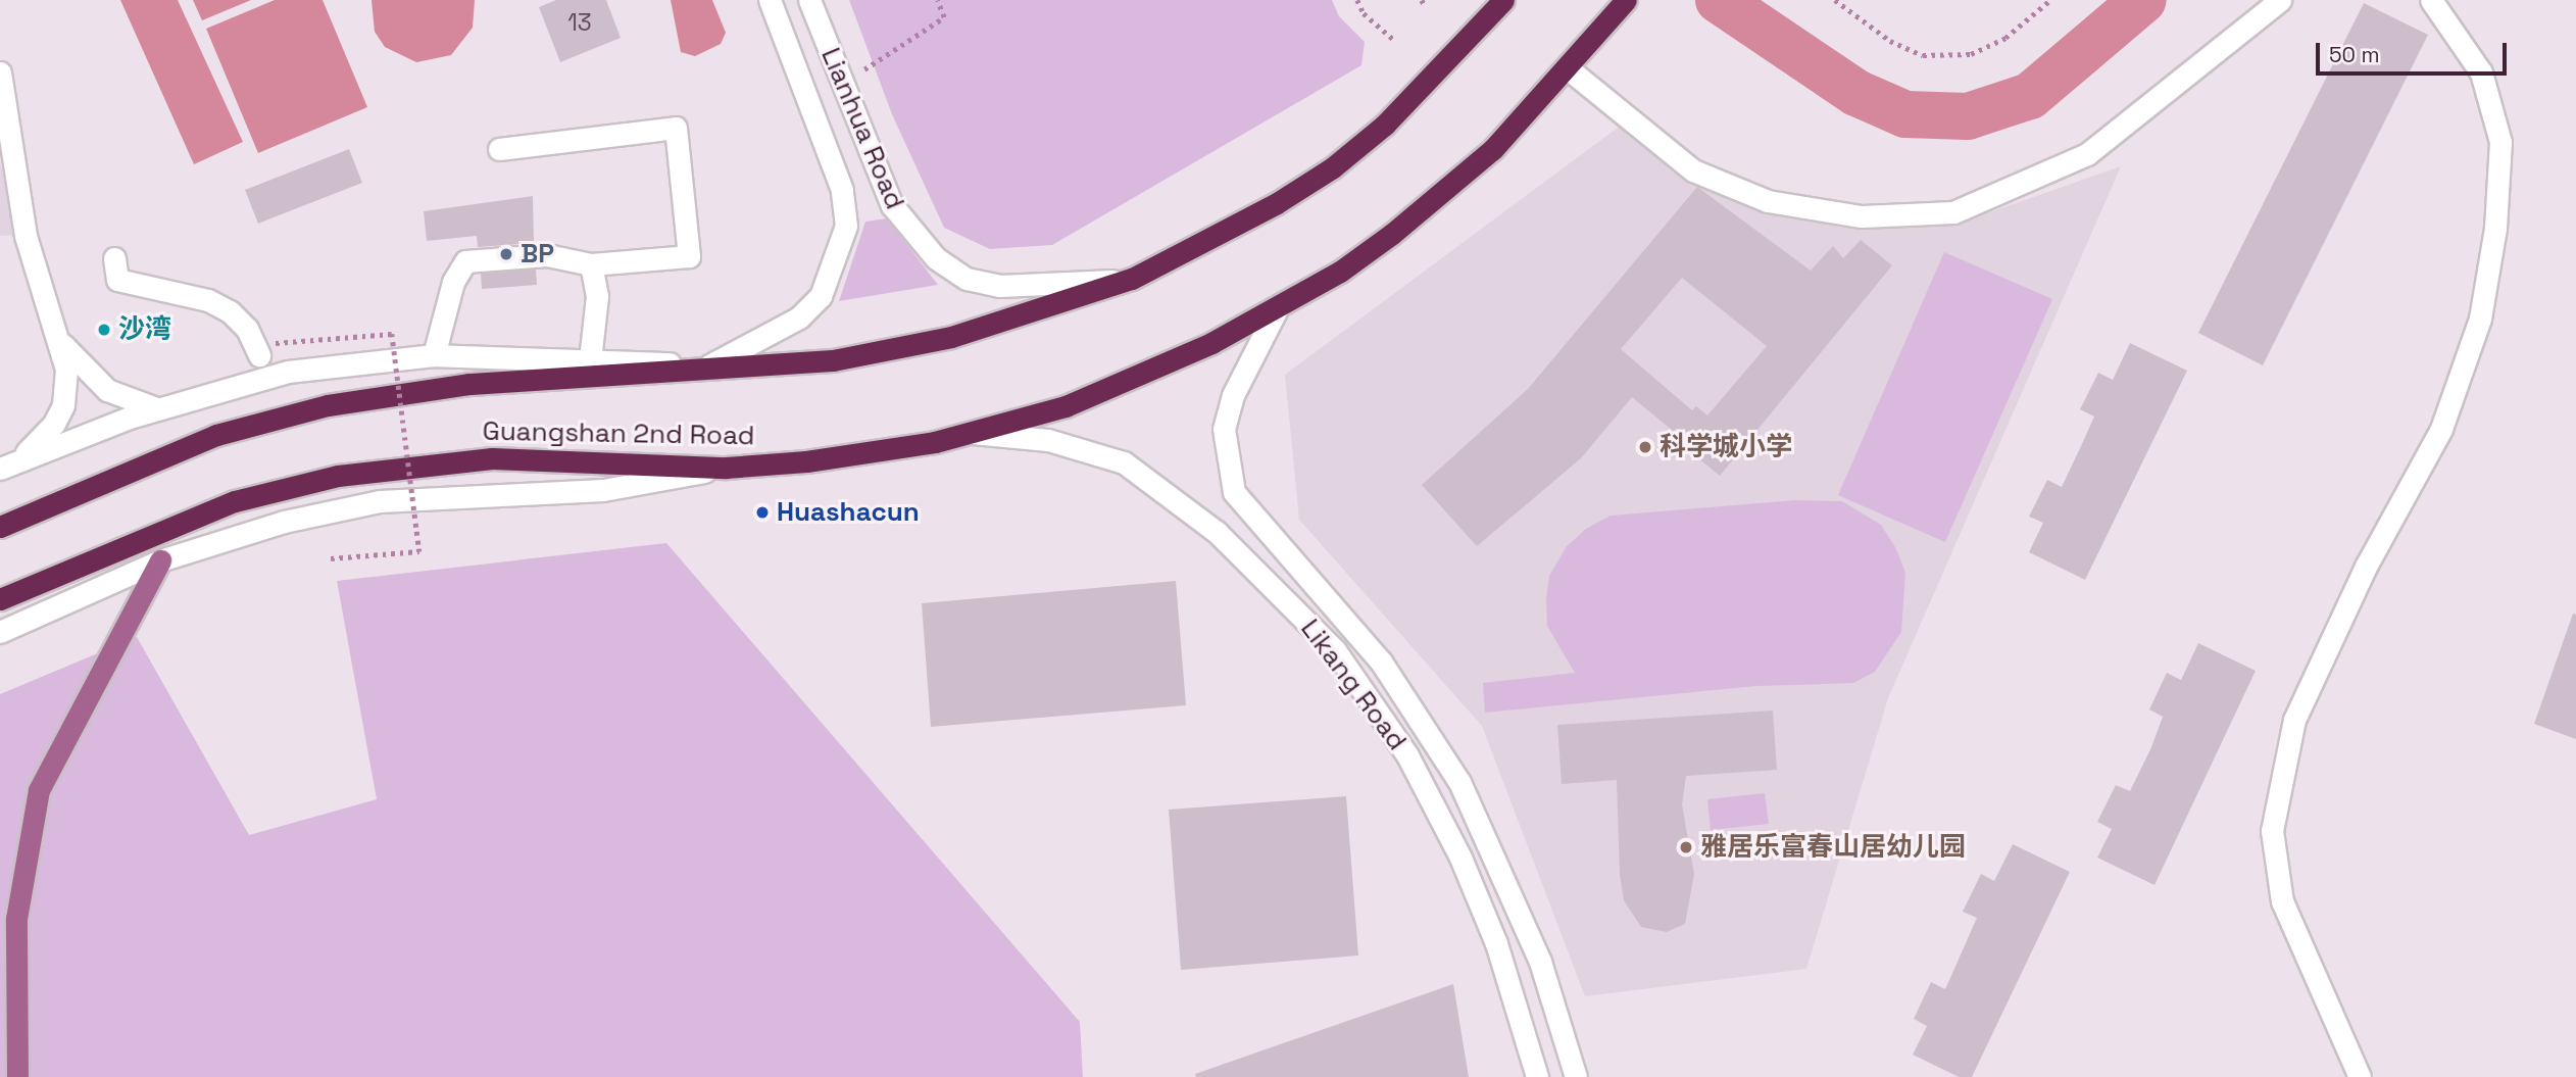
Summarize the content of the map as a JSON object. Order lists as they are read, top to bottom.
{
  "streets": {
    "highway": ["Guangshan 2nd Road"],
    "street": ["Lianhua Road", "Likang Road"]
  },
  "crossings": [
    ["Lianhua Road", "Guangshan 2nd Road"],
    ["Guangshan 2nd Road", "Likang Road"]
  ],
  "places": [
    "BP",
    "沙湾",
    "科学城小学",
    "Huashacun",
    "雅居乐富春山居幼儿园"
  ],
  "house_numbers": ["13"],
  "scale_bar": "50 m"
}
